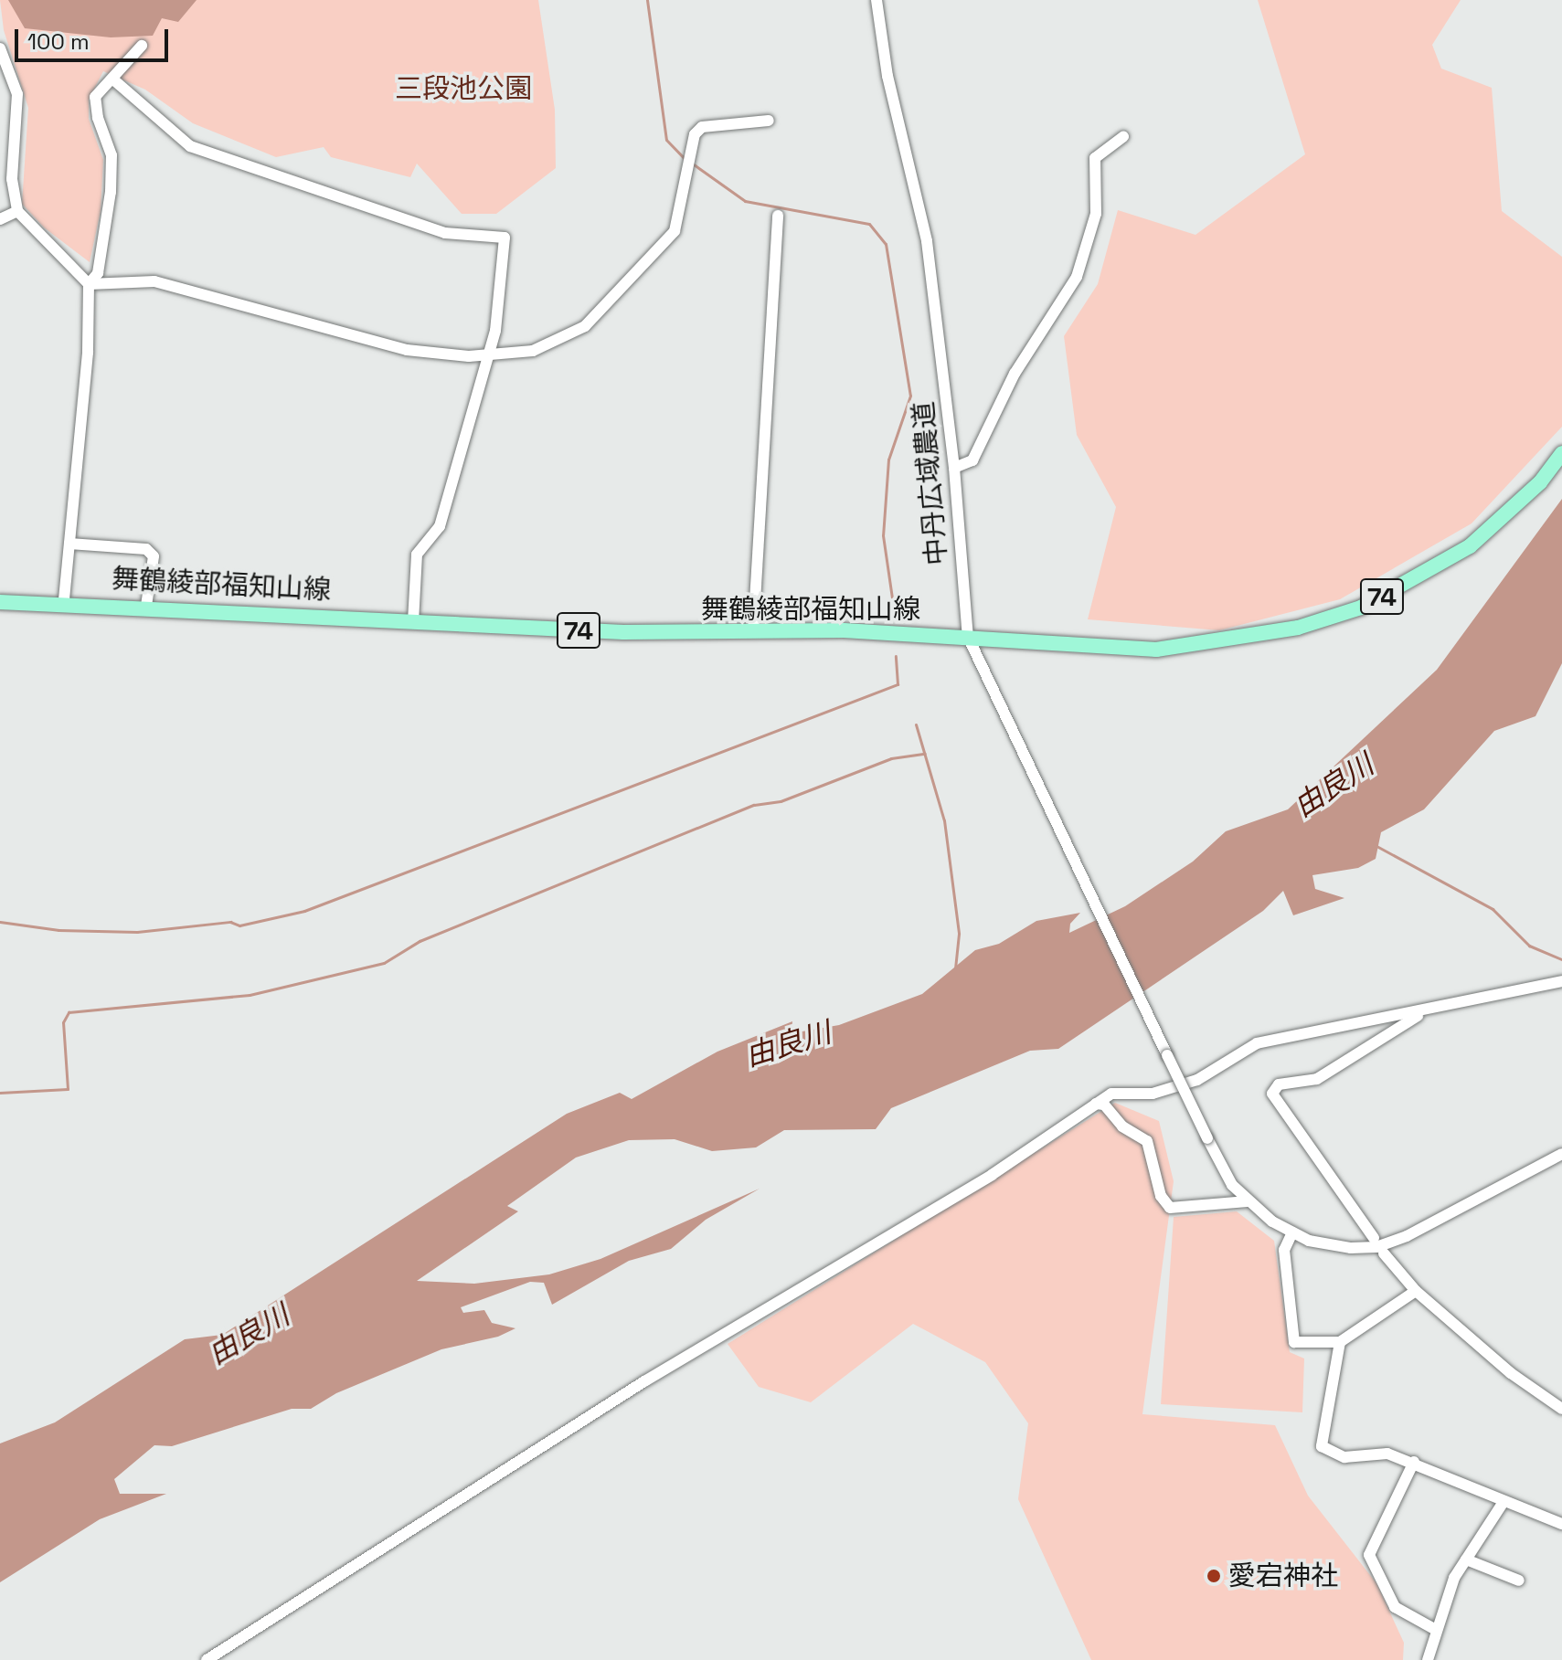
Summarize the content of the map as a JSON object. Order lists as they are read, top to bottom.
{
  "streets": {
    "main road": ["舞鶴綾部福知山線", "74"],
    "street": ["中丹広域農道"]
  },
  "crossings": [
    ["中丹広域農道", "舞鶴綾部福知山線"]
  ],
  "water": ["由良川"],
  "parks": ["三段池公園"],
  "places": ["愛宕神社"],
  "scale_bar": "100 m"
}
